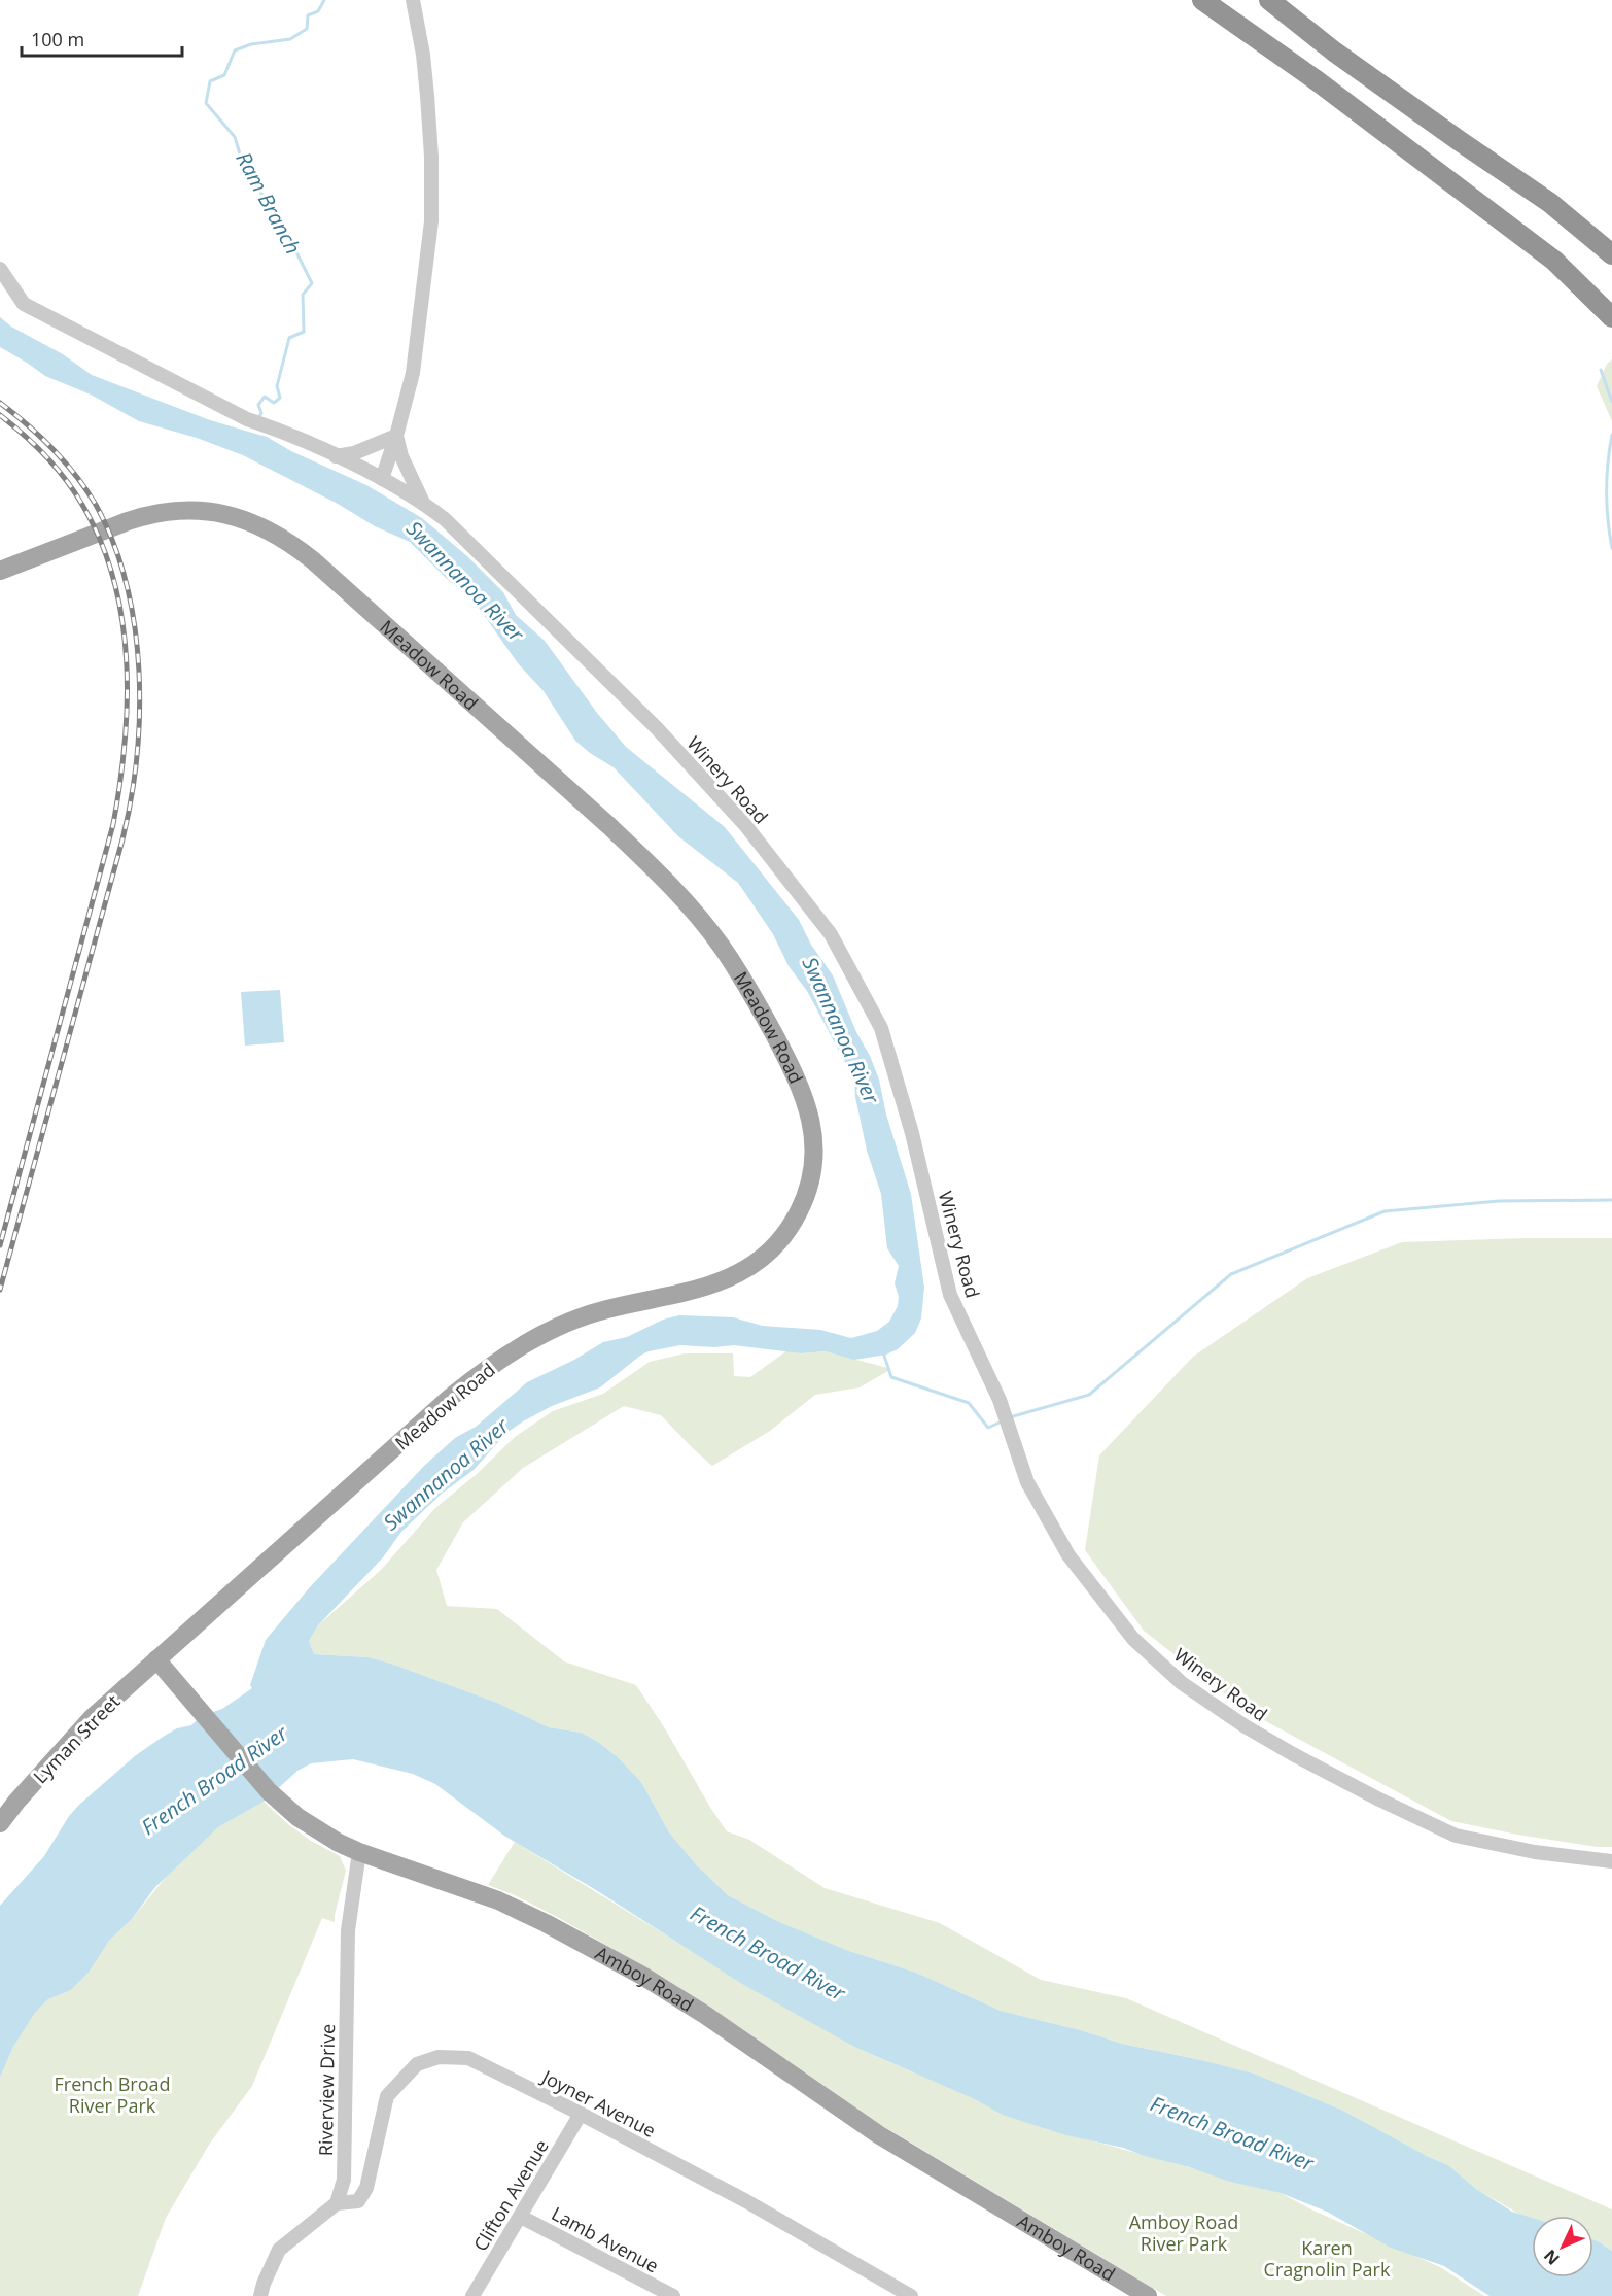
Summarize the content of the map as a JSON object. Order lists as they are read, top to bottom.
{
  "streets": {
    "main road": ["Meadow Road", "Lyman Street", "Amboy Road"],
    "street": [
      "Winery Road",
      "Riverview Drive",
      "Joyner Avenue",
      "Clifton Avenue",
      "Lamb Avenue"
    ]
  },
  "crossings": [
    ["Meadow Road", "Lyman Street"],
    ["Meadow Road", "Amboy Road"],
    ["Lyman Street", "Amboy Road"],
    ["Amboy Road", "Riverview Drive"],
    ["Riverview Drive", "Joyner Avenue"],
    ["Joyner Avenue", "Clifton Avenue"],
    ["Clifton Avenue", "Lamb Avenue"]
  ],
  "water": ["Ram Branch", "Swannanoa River", "French Broad River"],
  "parks": ["French Broad River Park", "Amboy Road River Park", "Karen Cragnolin Park"],
  "scale_bar": "100 m",
  "north": "bottom left"
}
